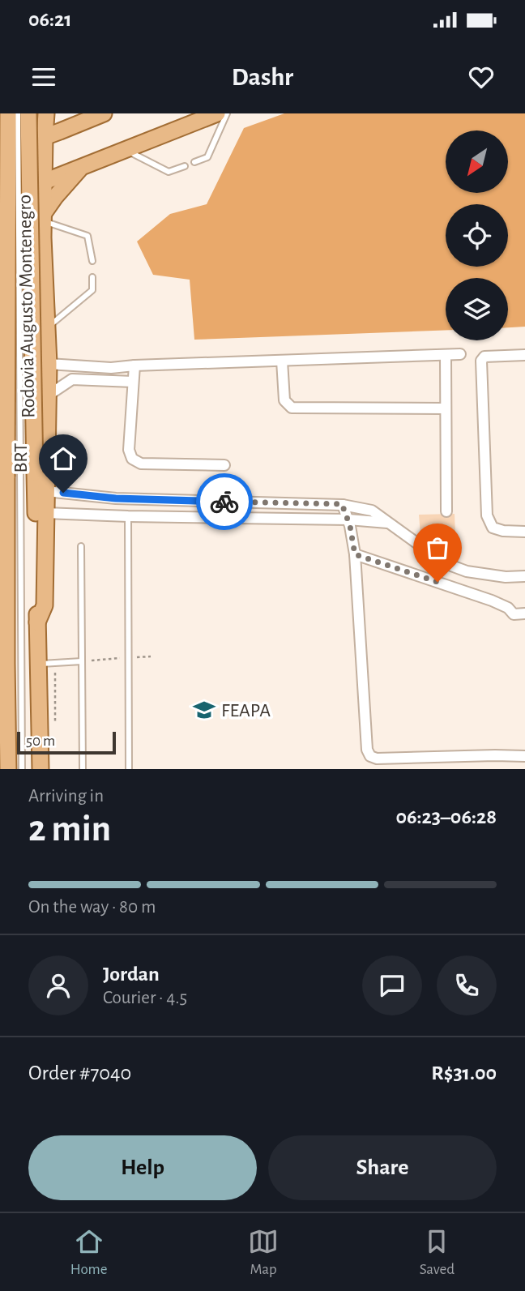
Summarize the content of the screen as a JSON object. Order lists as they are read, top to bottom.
{
  "streets": {
    "main road": ["Rodovia Augusto Montenegro"],
    "lane": ["BRT"]
  },
  "places": {
    "school or university": ["FEAPA"]
  },
  "scale_bar": "50 m",
  "north": "bottom left",
  "page": {
    "status": "06:21",
    "header": "Dashr",
    "scale": "50 m",
    "heading": ["2 min", "Arriving in", "06:23–06:28"],
    "panel": [
      "Jordan",
      "Courier · 4.5",
      "Order #7040",
      "R$31.00"
    ],
    "bar": "On the way · 80 m",
    "buttons": ["Help", "Share"],
    "tabs": ["Home", "Map", "Saved"]
  }
}
